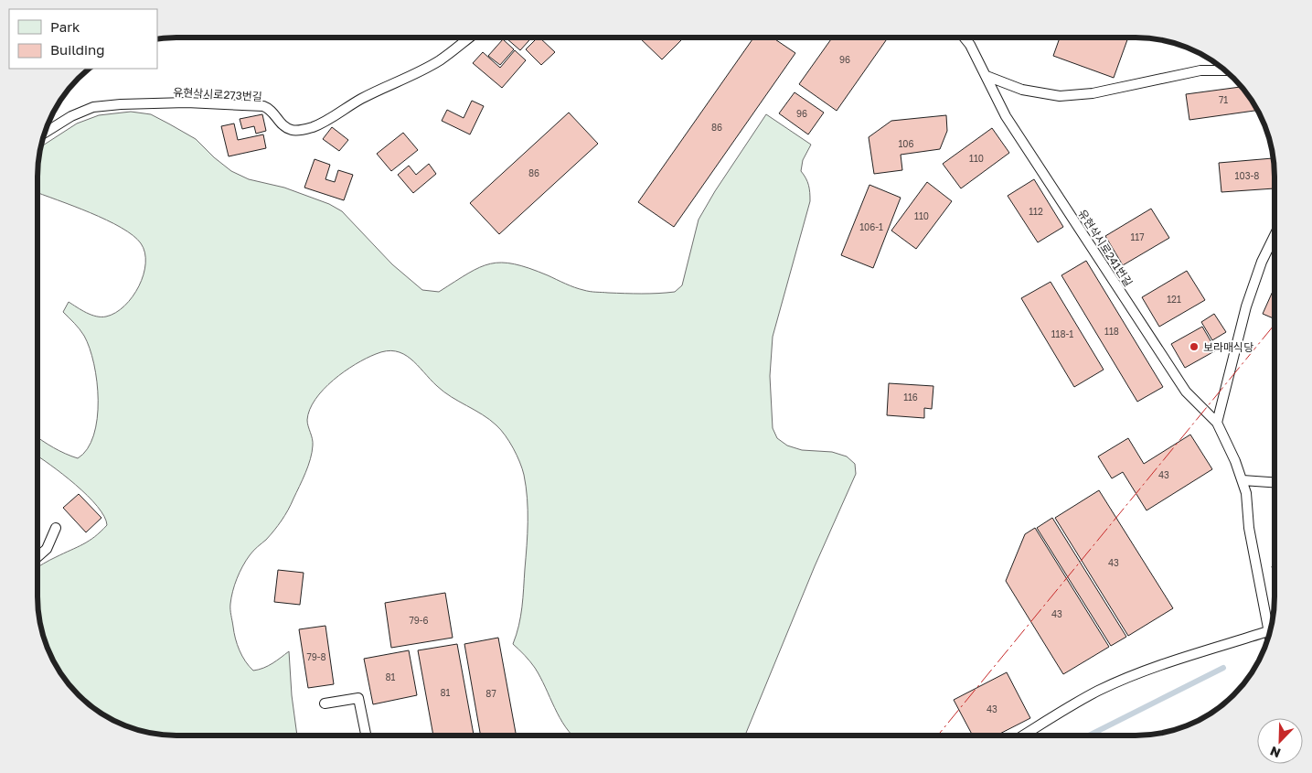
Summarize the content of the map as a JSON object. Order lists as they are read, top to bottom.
{
  "streets": {
    "lane": ["유현삭시로273번길", "유현삭시로241번길"]
  },
  "places": ["보라매식당"],
  "house_numbers": [
    "96",
    "71",
    "96",
    "86",
    "106",
    "110",
    "86",
    "103-8",
    "112",
    "110",
    "106-1",
    "117",
    "121",
    "118",
    "118-1",
    "116",
    "43",
    "43",
    "43",
    "79-6",
    "79-8",
    "81",
    "81",
    "87",
    "43"
  ],
  "legend": ["Park", "Building"],
  "north": "bottom left"
}
